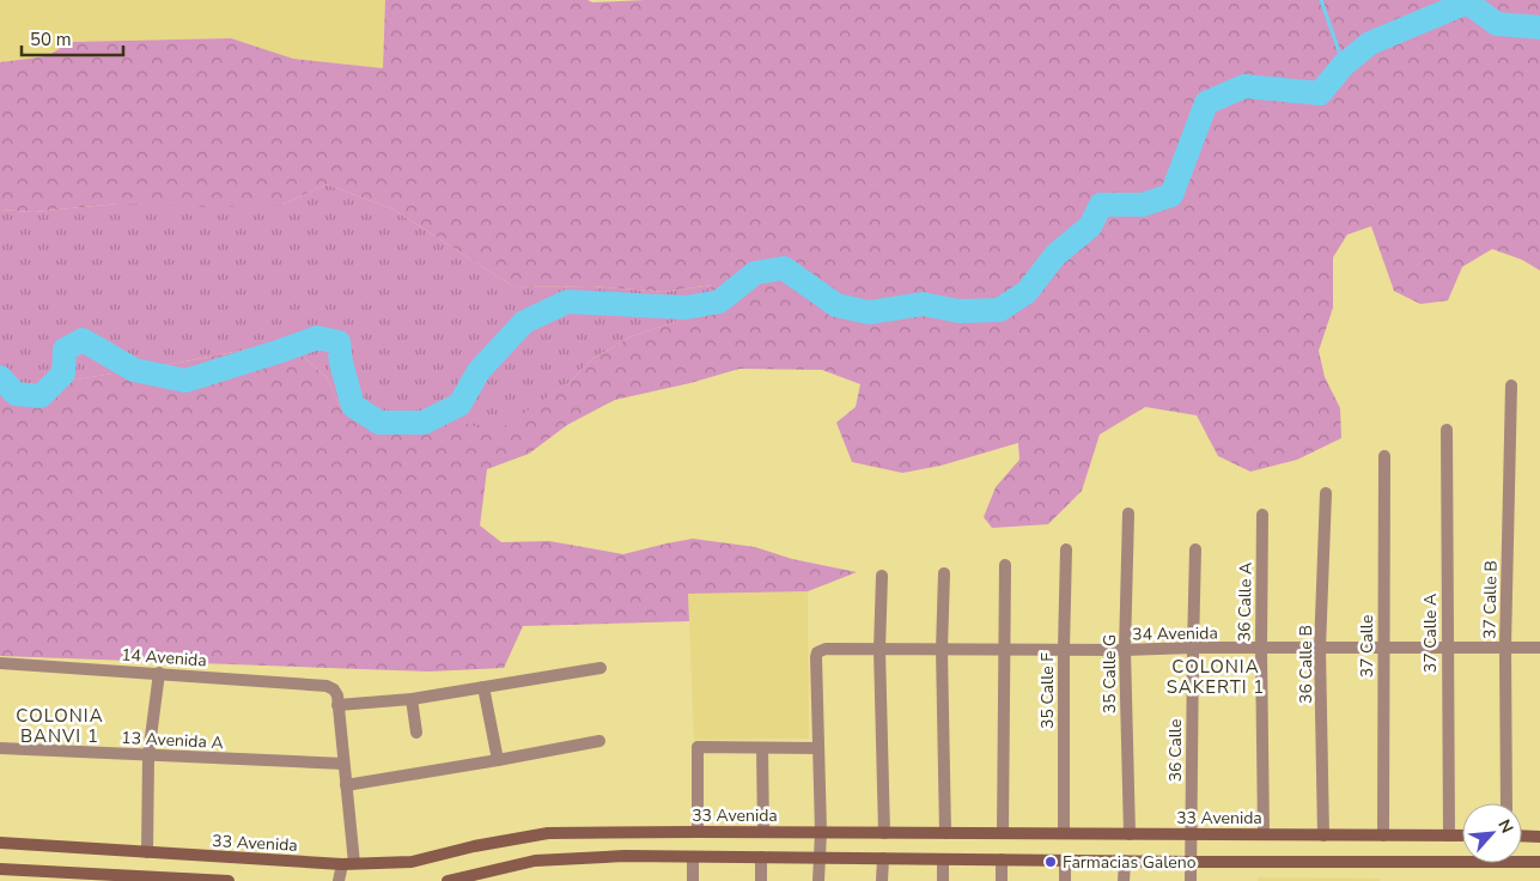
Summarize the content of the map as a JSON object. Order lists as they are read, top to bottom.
{
  "streets": {
    "street": [
      "37 Calle B",
      "36 Calle A",
      "34 Avenida",
      "37 Calle A",
      "37 Calle",
      "14 Avenida",
      "36 Calle B",
      "35 Calle G",
      "35 Calle F",
      "13 Avenida A",
      "36 Calle",
      "33 Avenida"
    ]
  },
  "crossings": [
    ["37 Calle B", "34 Avenida"],
    ["36 Calle A", "34 Avenida"],
    ["36 Calle A", "33 Avenida"],
    ["34 Avenida", "37 Calle A"],
    ["34 Avenida", "37 Calle"],
    ["34 Avenida", "36 Calle B"],
    ["34 Avenida", "35 Calle G"],
    ["34 Avenida", "35 Calle F"],
    ["34 Avenida", "36 Calle"],
    ["37 Calle A", "33 Avenida"],
    ["37 Calle", "33 Avenida"],
    ["36 Calle B", "33 Avenida"],
    ["35 Calle G", "33 Avenida"],
    ["35 Calle F", "33 Avenida"],
    ["36 Calle", "33 Avenida"]
  ],
  "districts": ["COLONIA SAKERTI 1", "COLONIA BANVI 1"],
  "places": ["Farmacias Galeno"],
  "scale_bar": "50 m",
  "north": "top right"
}
